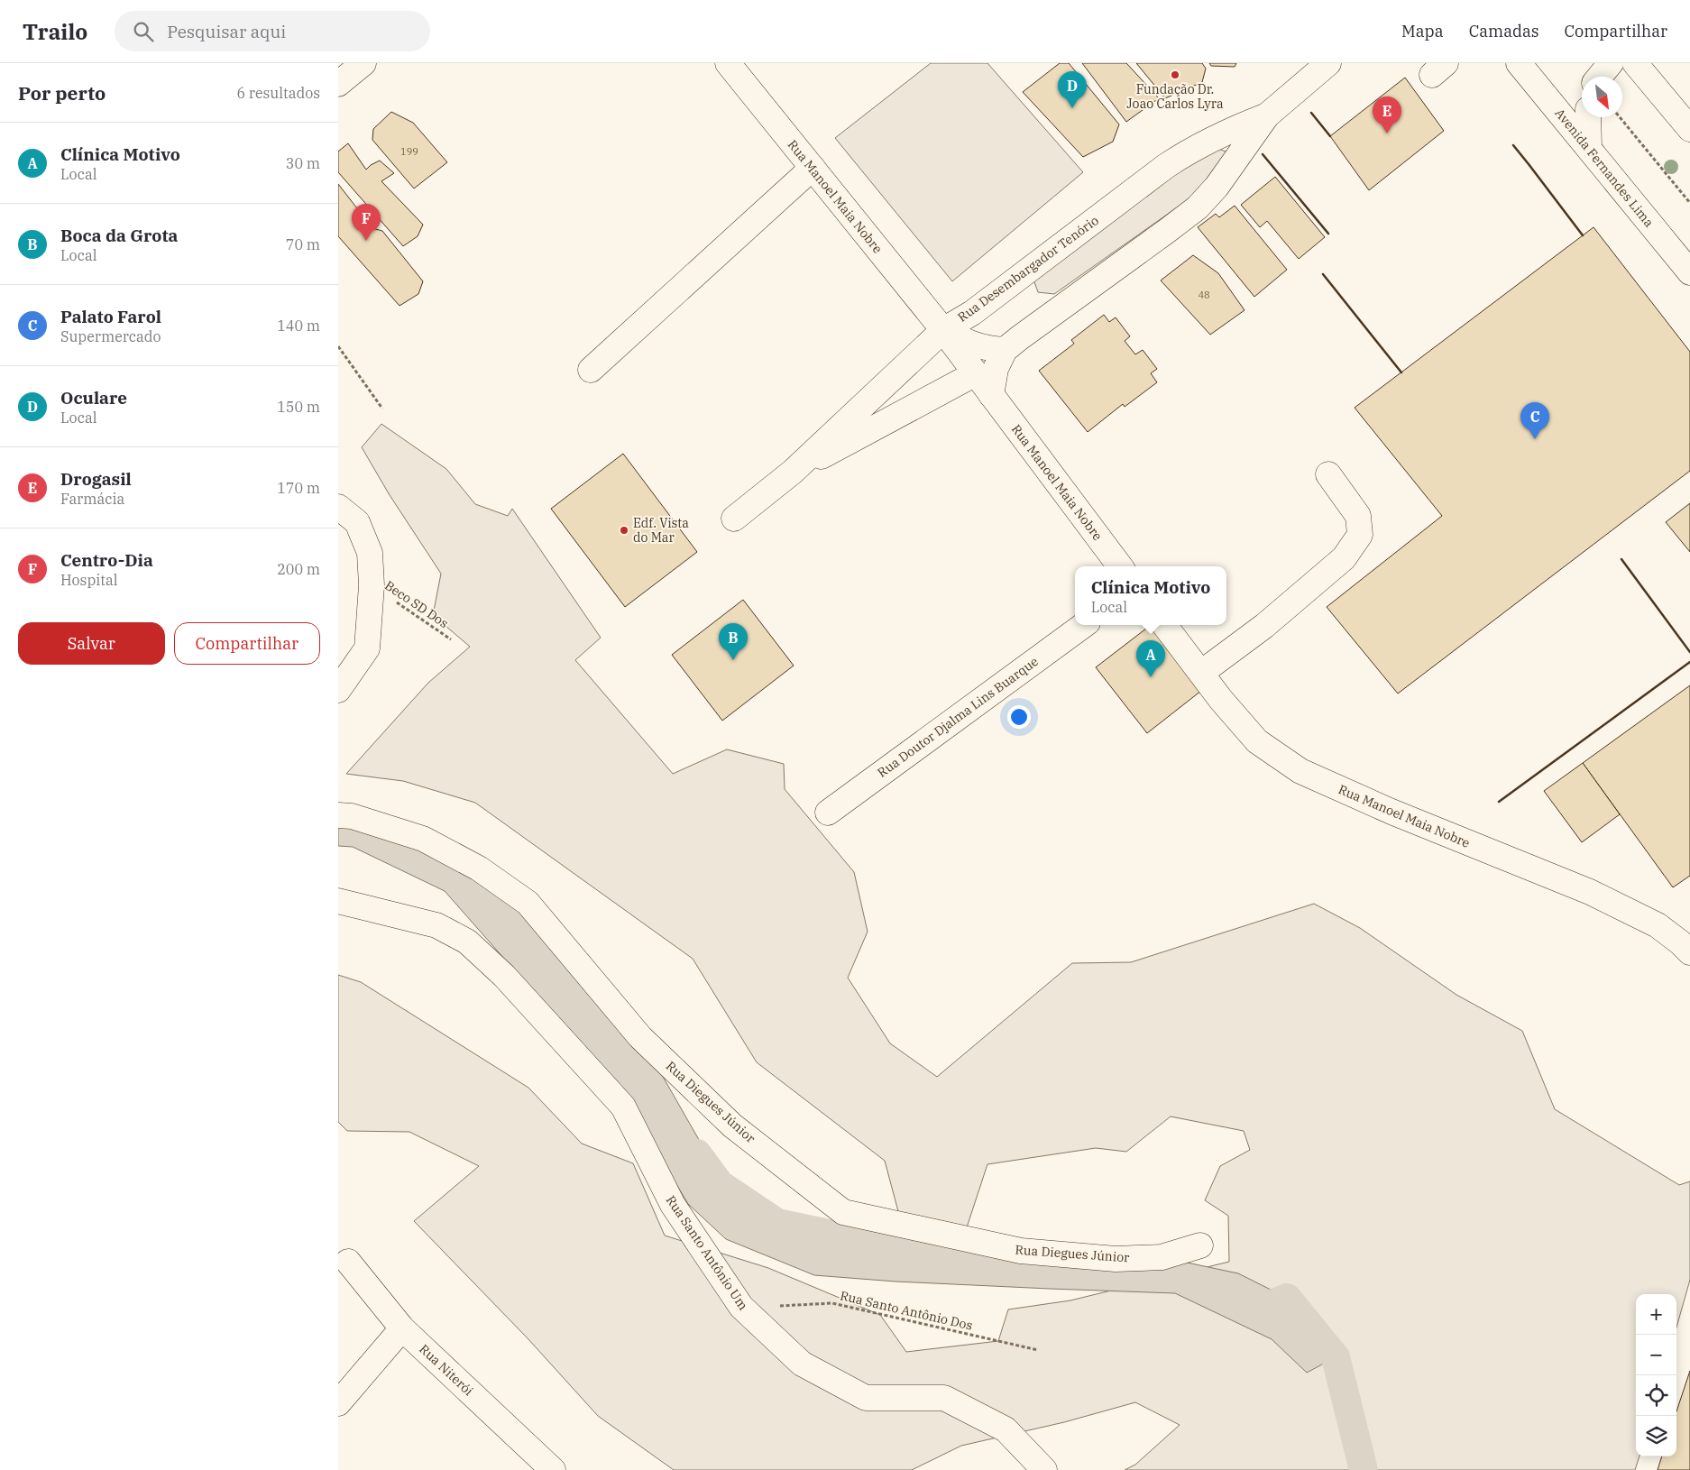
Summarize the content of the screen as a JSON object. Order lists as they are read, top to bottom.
{
  "streets": {
    "main road": [
      "Avenida Fernandes Lima",
      "Rua Manoel Maia Nobre",
      "Rua Desembargador Tenório",
      "Rua Doutor Djalma Lins Buarque",
      "Rua Diegues Júnior",
      "Rua Santo Antônio Um",
      "Rua Niterói"
    ],
    "path": ["Beco SD Dos", "Rua Santo Antônio Dos"]
  },
  "crossings": [
    ["Rua Manoel Maia Nobre", "Rua Desembargador Tenório"],
    ["Rua Santo Antônio Um", "Rua Santo Antônio Dos"]
  ],
  "places": ["Fundação Dr. Joao Carlos Lyra", "Edf. Vista do Mar"],
  "house_numbers": ["199", "48"],
  "north": "bottom right",
  "page": {
    "header": "Trailo",
    "search": "Pesquisar aqui",
    "nav": ["Mapa", "Camadas", "Compartilhar"],
    "heading": ["Por perto", "6 resultados"],
    "pins": [
      "D",
      "E",
      "F",
      "C",
      "B",
      "A"
    ],
    "list": [
      {
        "mark": "A",
        "name": "Clínica Motivo",
        "note": "Local",
        "value": "30 m"
      },
      {
        "mark": "B",
        "name": "Boca da Grota",
        "note": "Local",
        "value": "70 m"
      },
      {
        "mark": "C",
        "name": "Palato Farol",
        "note": "Supermercado",
        "value": "140 m"
      },
      {
        "mark": "D",
        "name": "Oculare",
        "note": "Local",
        "value": "150 m"
      },
      {
        "mark": "E",
        "name": "Drogasil",
        "note": "Farmácia",
        "value": "170 m"
      },
      {
        "mark": "F",
        "name": "Centro-Dia",
        "note": "Hospital",
        "value": "200 m"
      }
    ],
    "popup": ["Clínica Motivo", "Local"],
    "buttons": ["Salvar", "Compartilhar"],
    "map_buttons": ["+", "−"]
  }
}
